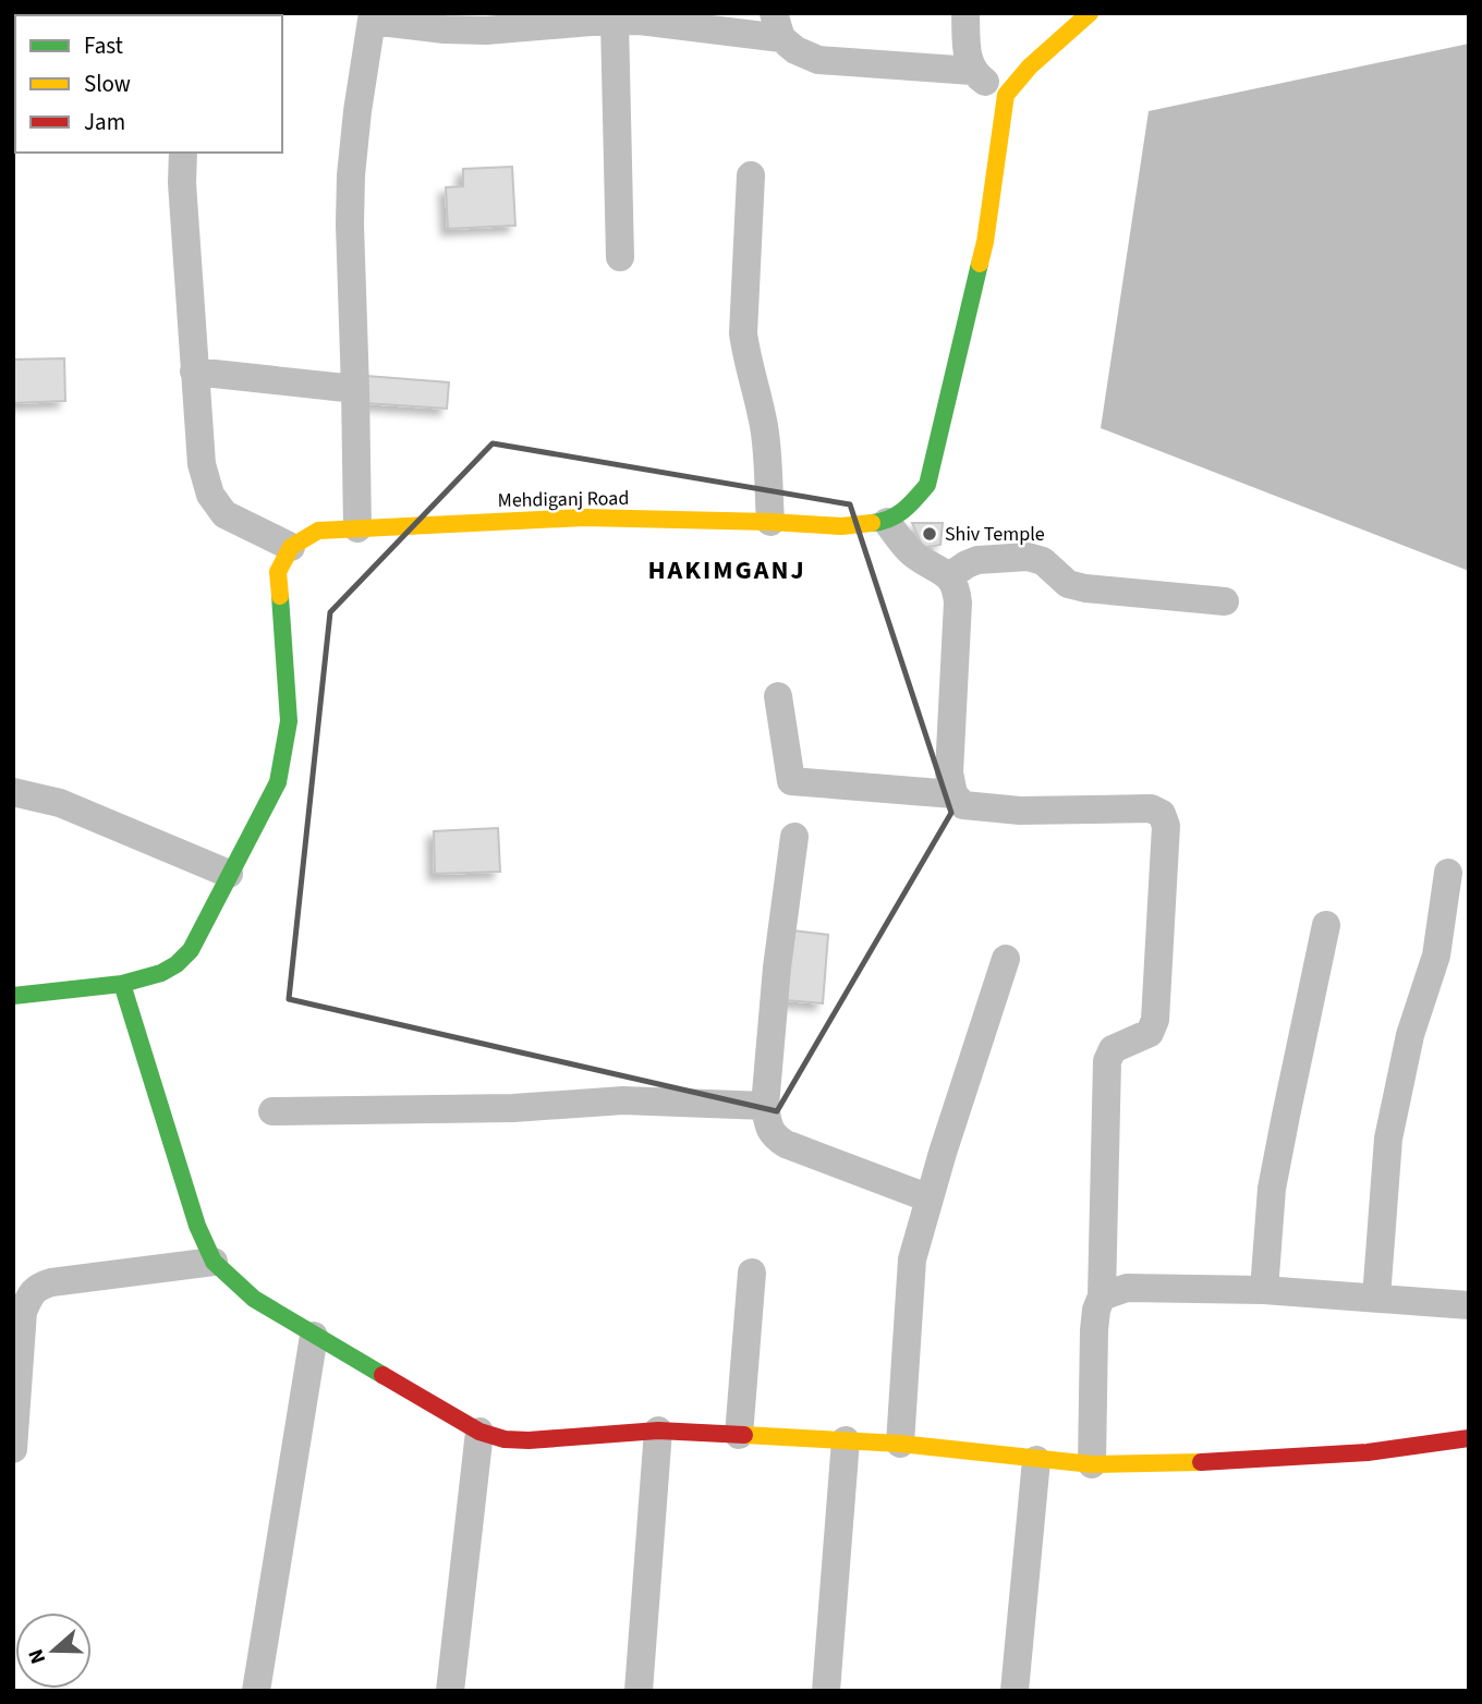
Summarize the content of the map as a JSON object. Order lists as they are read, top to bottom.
{
  "streets": {
    "street": ["Mehdiganj Road"]
  },
  "districts": ["HAKIMGANJ"],
  "places": ["Shiv Temple"],
  "legend": ["Fast", "Slow", "Jam"],
  "north": "left"
}
